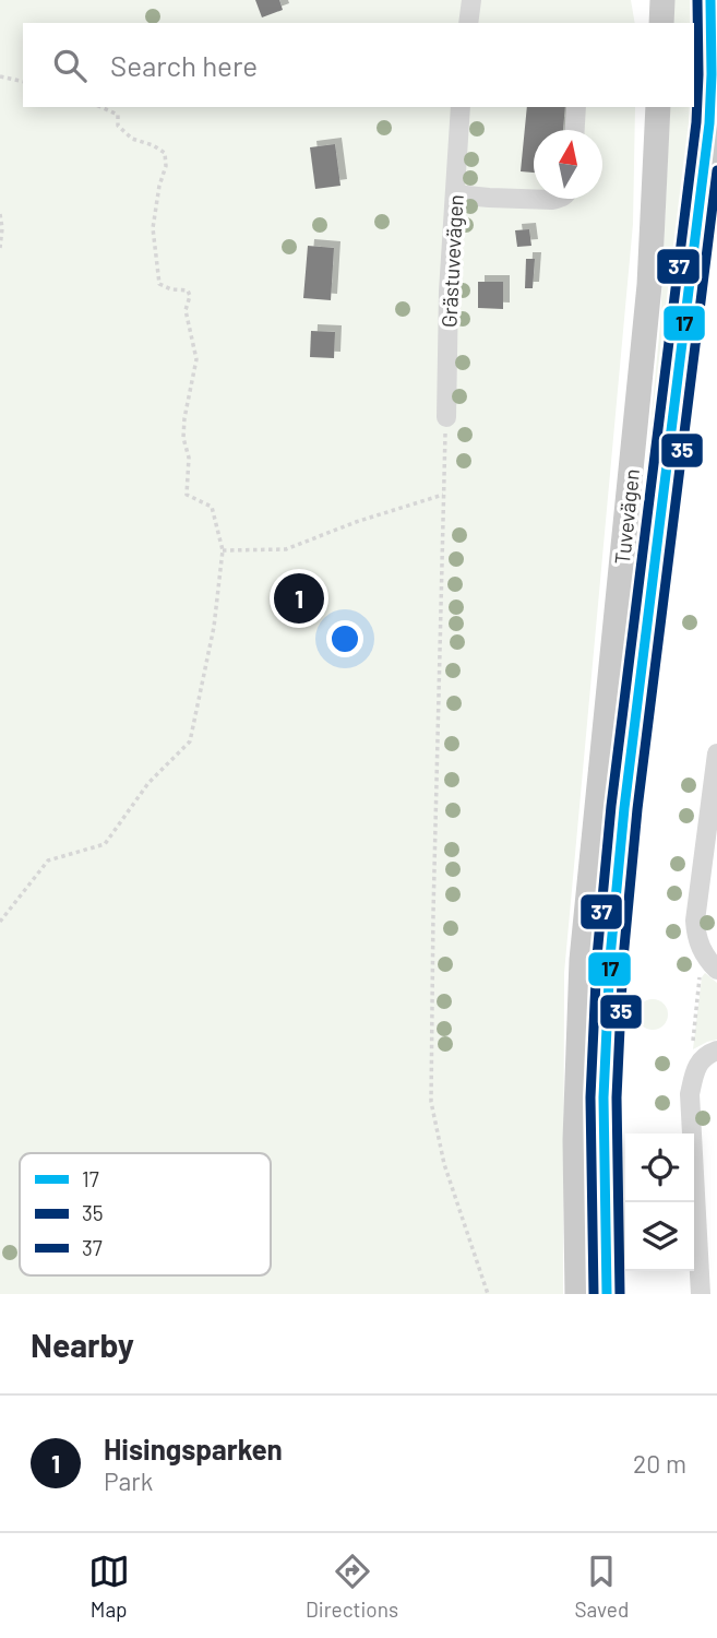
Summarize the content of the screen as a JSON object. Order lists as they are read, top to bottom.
{
  "streets": {
    "main road": ["Tuvevägen"],
    "street": ["Grästuvevägen"]
  },
  "lines": ["transit line 17", "transit line 37", "transit line 35"],
  "legend": ["17", "35", "37"],
  "north": "top",
  "page": {
    "search": "Search here",
    "pins": "1",
    "heading": "Nearby",
    "list": [
      {
        "mark": "1",
        "name": "Hisingsparken",
        "note": "Park",
        "value": "20 m"
      }
    ],
    "nav": ["Map", "Directions", "Saved"]
  }
}
